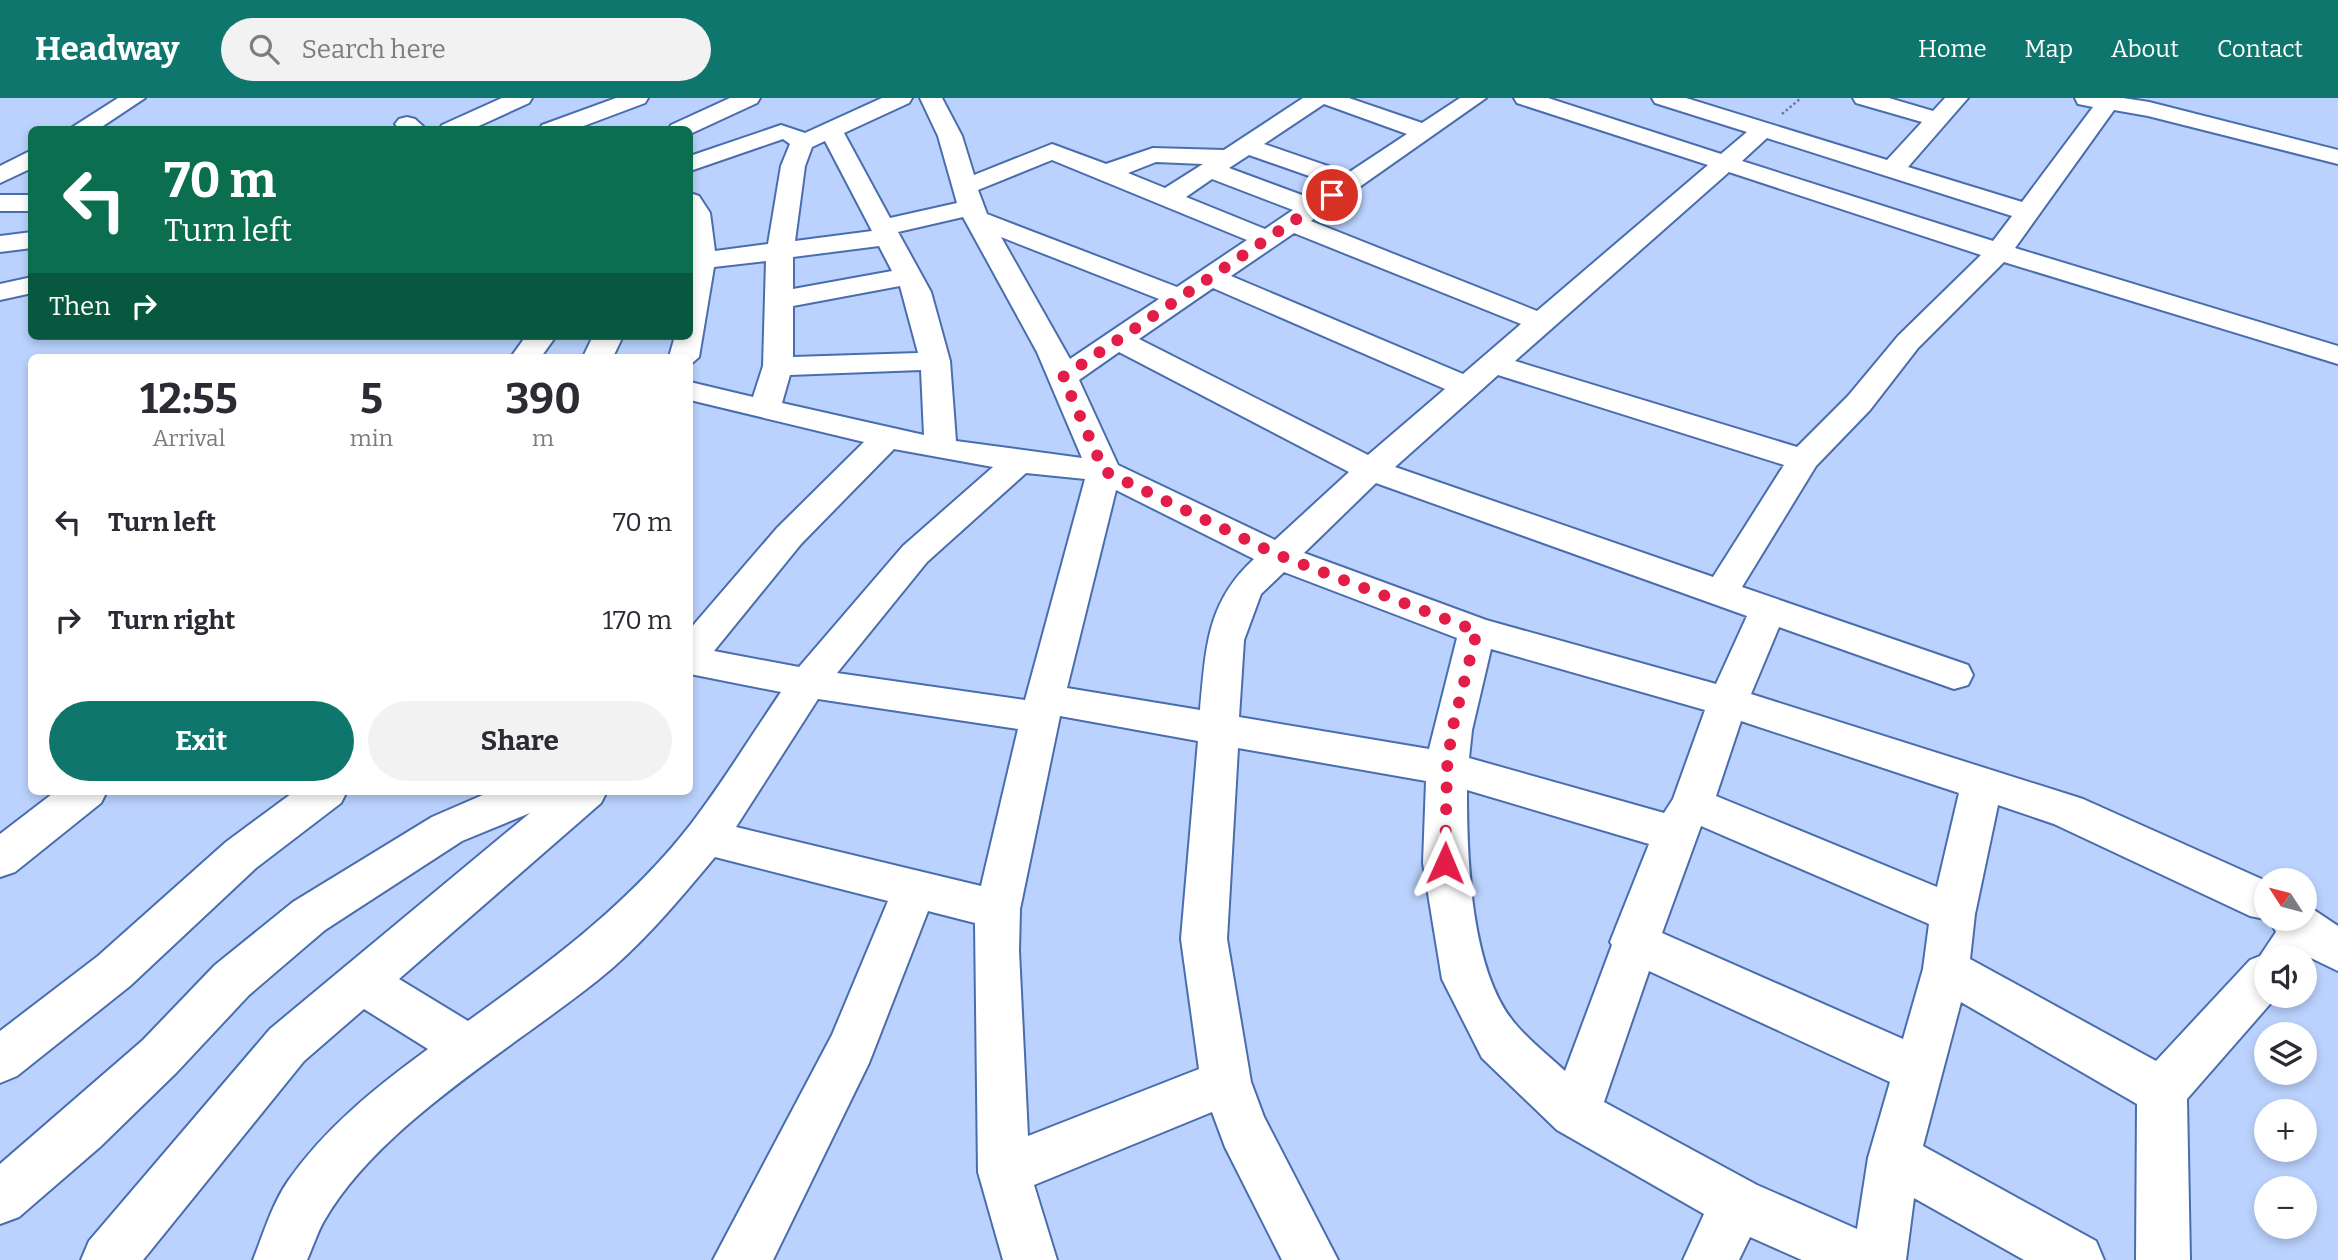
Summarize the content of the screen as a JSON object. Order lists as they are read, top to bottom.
{
  "north": "top left",
  "page": {
    "header": "Headway",
    "search": "Search here",
    "nav": [
      "Home",
      "Map",
      "About",
      "Contact"
    ],
    "turn": ["70 m", "Turn left"],
    "then": "Then",
    "eta": [
      "12:55",
      "Arrival",
      "5",
      "min",
      "390",
      "m"
    ],
    "list": [
      {
        "name": "Turn left",
        "value": "70 m"
      },
      {
        "name": "Turn right",
        "value": "170 m"
      }
    ],
    "buttons": ["Exit", "Share"],
    "map_buttons": ["+", "−"]
  }
}
